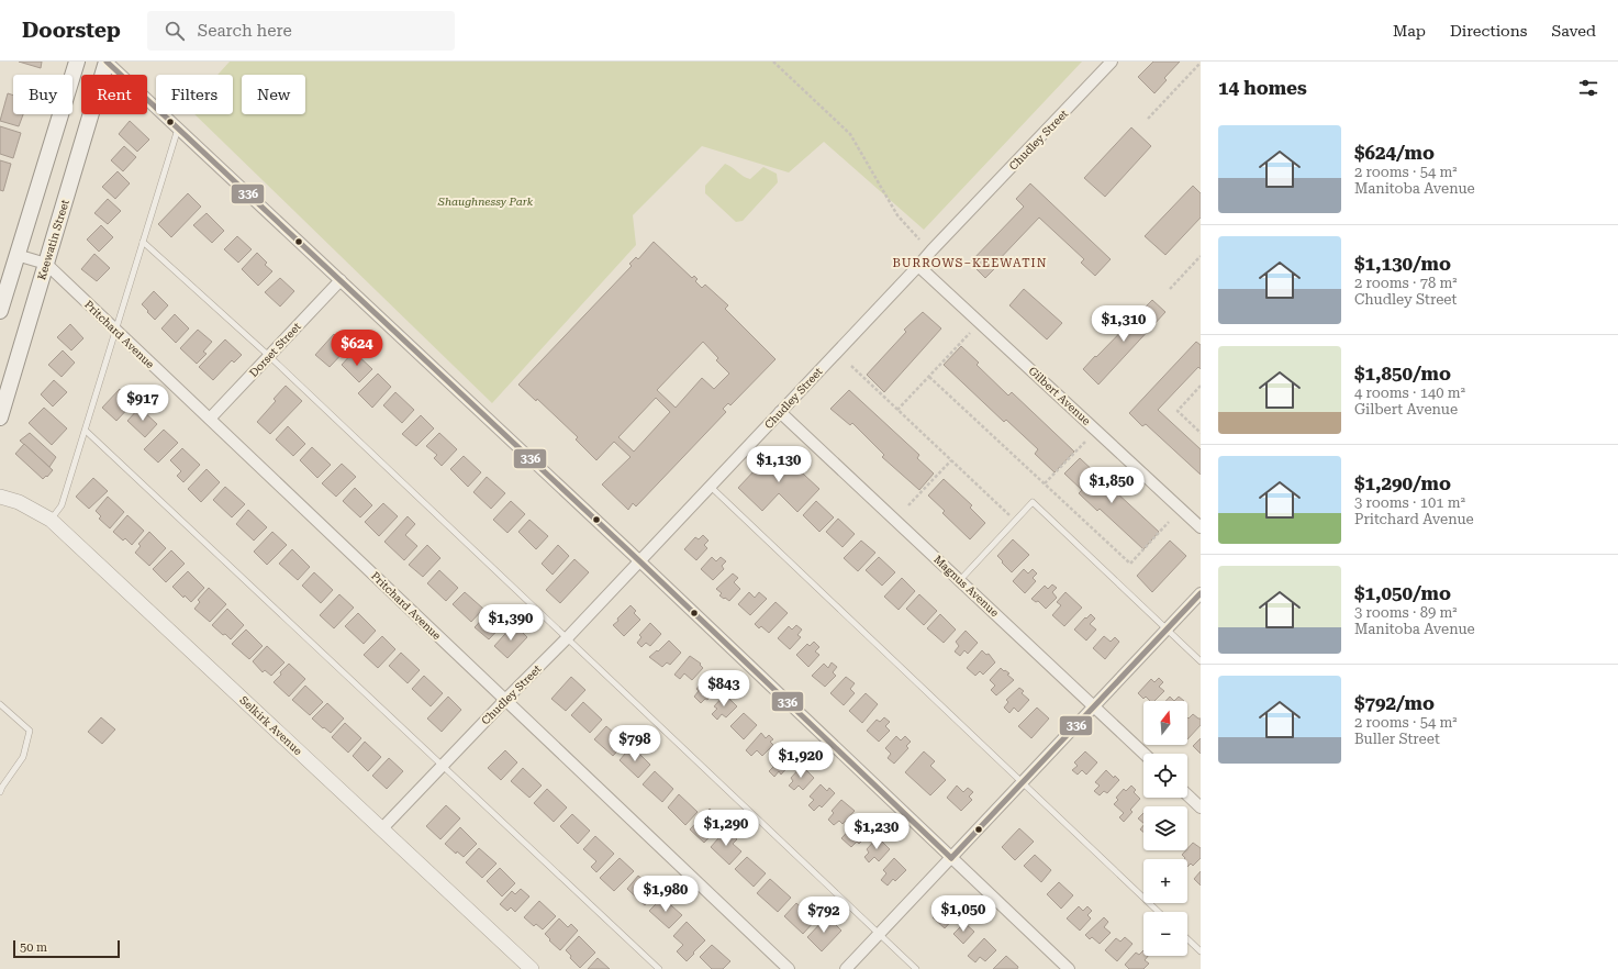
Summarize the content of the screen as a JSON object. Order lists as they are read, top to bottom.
{
  "streets": {
    "main road": ["Keewatin Street"],
    "street": [
      "Chudley Street",
      "Pritchard Avenue",
      "Dorset Street",
      "Gilbert Avenue",
      "Magnus Avenue",
      "Selkirk Avenue"
    ]
  },
  "crossings": [
    ["Chudley Street", "Pritchard Avenue"],
    ["Chudley Street", "Gilbert Avenue"],
    ["Chudley Street", "Magnus Avenue"],
    ["Chudley Street", "Selkirk Avenue"],
    ["Keewatin Street", "Pritchard Avenue"],
    ["Pritchard Avenue", "Dorset Street"]
  ],
  "districts": ["BURROWS–KEEWATIN"],
  "parks": ["Shaughnessy Park"],
  "lines": ["transit line 336"],
  "scale_bar": "50 m",
  "north": "top",
  "page": {
    "header": "Doorstep",
    "search": "Search here",
    "nav": ["Map", "Directions", "Saved"],
    "heading": "14 homes",
    "chip": [
      "Buy",
      "Rent",
      "Filters",
      "New"
    ],
    "list": [
      {
        "name": "$624/mo",
        "note": "2 rooms · 54 m² · Manitoba Avenue"
      },
      {
        "name": "$1,130/mo",
        "note": "2 rooms · 78 m² · Chudley Street"
      },
      {
        "name": "$1,850/mo",
        "note": "4 rooms · 140 m² · Gilbert Avenue"
      },
      {
        "name": "$1,290/mo",
        "note": "3 rooms · 101 m² · Pritchard Avenue"
      },
      {
        "name": "$1,050/mo",
        "note": "3 rooms · 89 m² · Manitoba Avenue"
      },
      {
        "name": "$792/mo",
        "note": "2 rooms · 54 m² · Buller Street"
      }
    ],
    "price": [
      "$1,310",
      "$624",
      "$917",
      "$1,130",
      "$1,850",
      "$1,390",
      "$843",
      "$798",
      "$1,920",
      "$1,290",
      "$1,230",
      "$1,980",
      "$1,050",
      "$792"
    ],
    "map_buttons": ["+", "−"],
    "scale": "50 m"
  }
}
